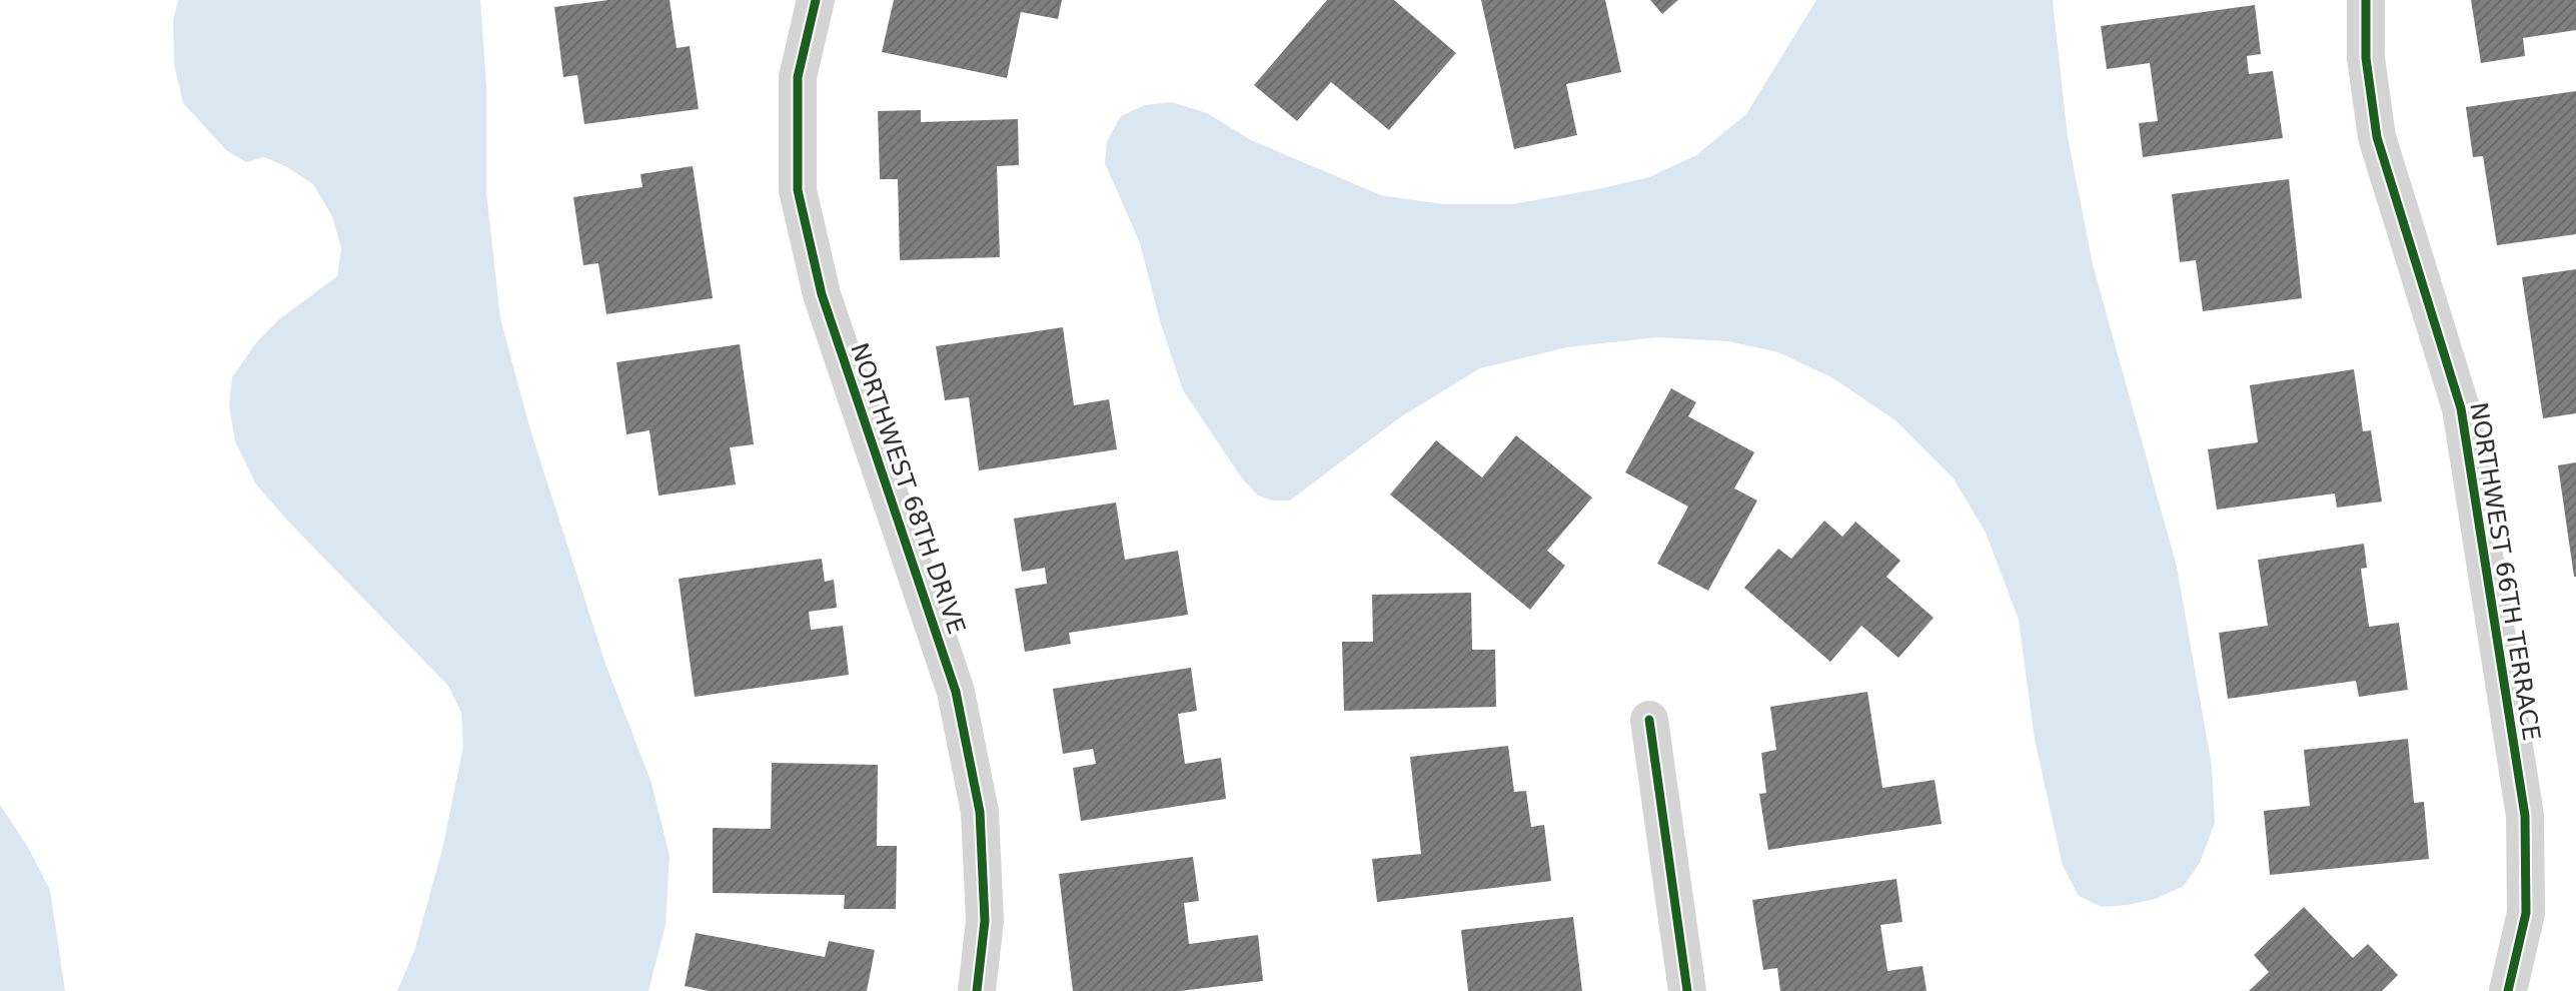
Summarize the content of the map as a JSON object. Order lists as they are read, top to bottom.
{
  "streets": {
    "street": ["NORTHWEST 68TH DRIVE", "NORTHWEST 66TH TERRACE"]
  }
}
